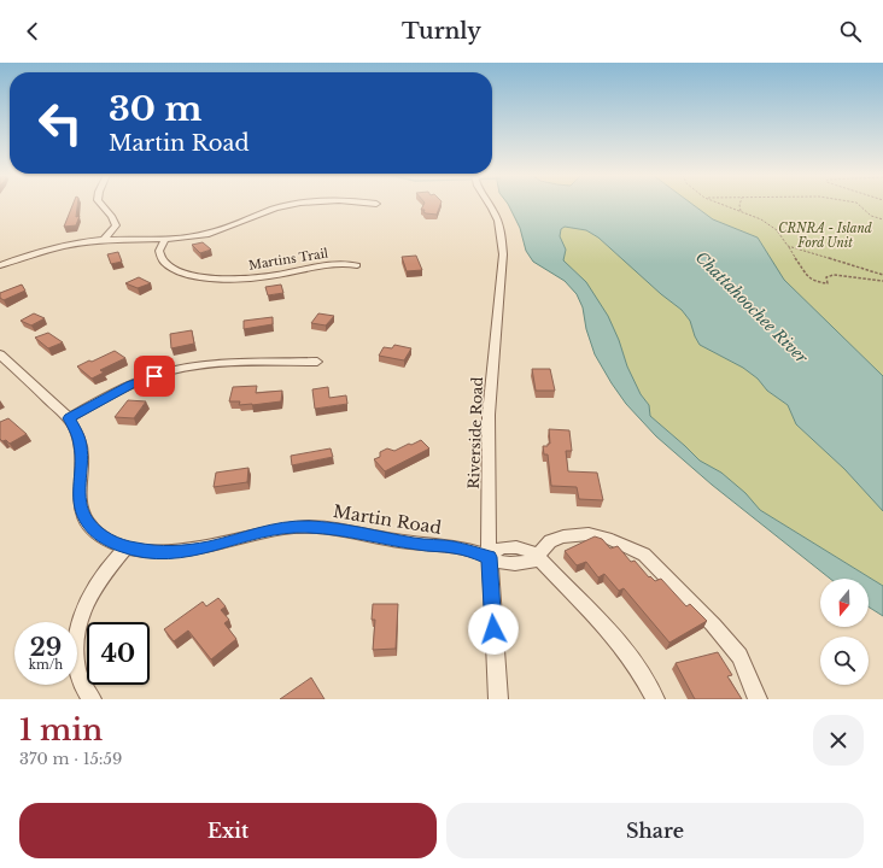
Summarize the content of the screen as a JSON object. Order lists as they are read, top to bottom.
{
  "streets": {
    "street": ["Martins Trail", "Riverside Road", "Martin Road"]
  },
  "crossings": [
    ["Riverside Road", "Martin Road"]
  ],
  "water": ["Chattahoochee River"],
  "parks": ["CRNRA - Island Ford Unit"],
  "north": "bottom",
  "page": {
    "header": "Turnly",
    "turn": ["30 m", "Martin Road"],
    "speed": "29 km/h",
    "limit": "40",
    "heading": ["1 min", "370 m · 15:59"],
    "buttons": ["Exit", "Share"]
  }
}
